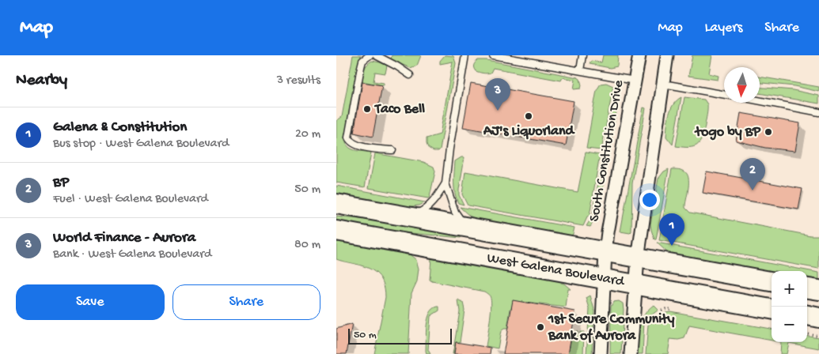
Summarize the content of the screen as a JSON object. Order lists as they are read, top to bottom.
{
  "streets": {
    "main road": ["West Galena Boulevard"],
    "street": ["South Constitution Drive"]
  },
  "crossings": [
    ["South Constitution Drive", "West Galena Boulevard"]
  ],
  "places": [
    "Taco Bell",
    "AJ's Liquorland",
    "togo by BP",
    "1st Secure Community Bank of Aurora"
  ],
  "scale_bar": "50 m",
  "north": "bottom",
  "page": {
    "header": "Map",
    "nav": ["Map", "Layers", "Share"],
    "heading": ["Nearby", "3 results"],
    "pins": ["3", "2", "1"],
    "list": [
      {
        "mark": "1",
        "name": "Galena & Constitution",
        "note": "Bus stop · West Galena Boulevard",
        "value": "20 m"
      },
      {
        "mark": "2",
        "name": "BP",
        "note": "Fuel · West Galena Boulevard",
        "value": "50 m"
      },
      {
        "mark": "3",
        "name": "World Finance - Aurora",
        "note": "Bank · West Galena Boulevard",
        "value": "80 m"
      }
    ],
    "map_buttons": ["+", "−"],
    "buttons": ["Save", "Share"],
    "scale": "50 m"
  }
}
